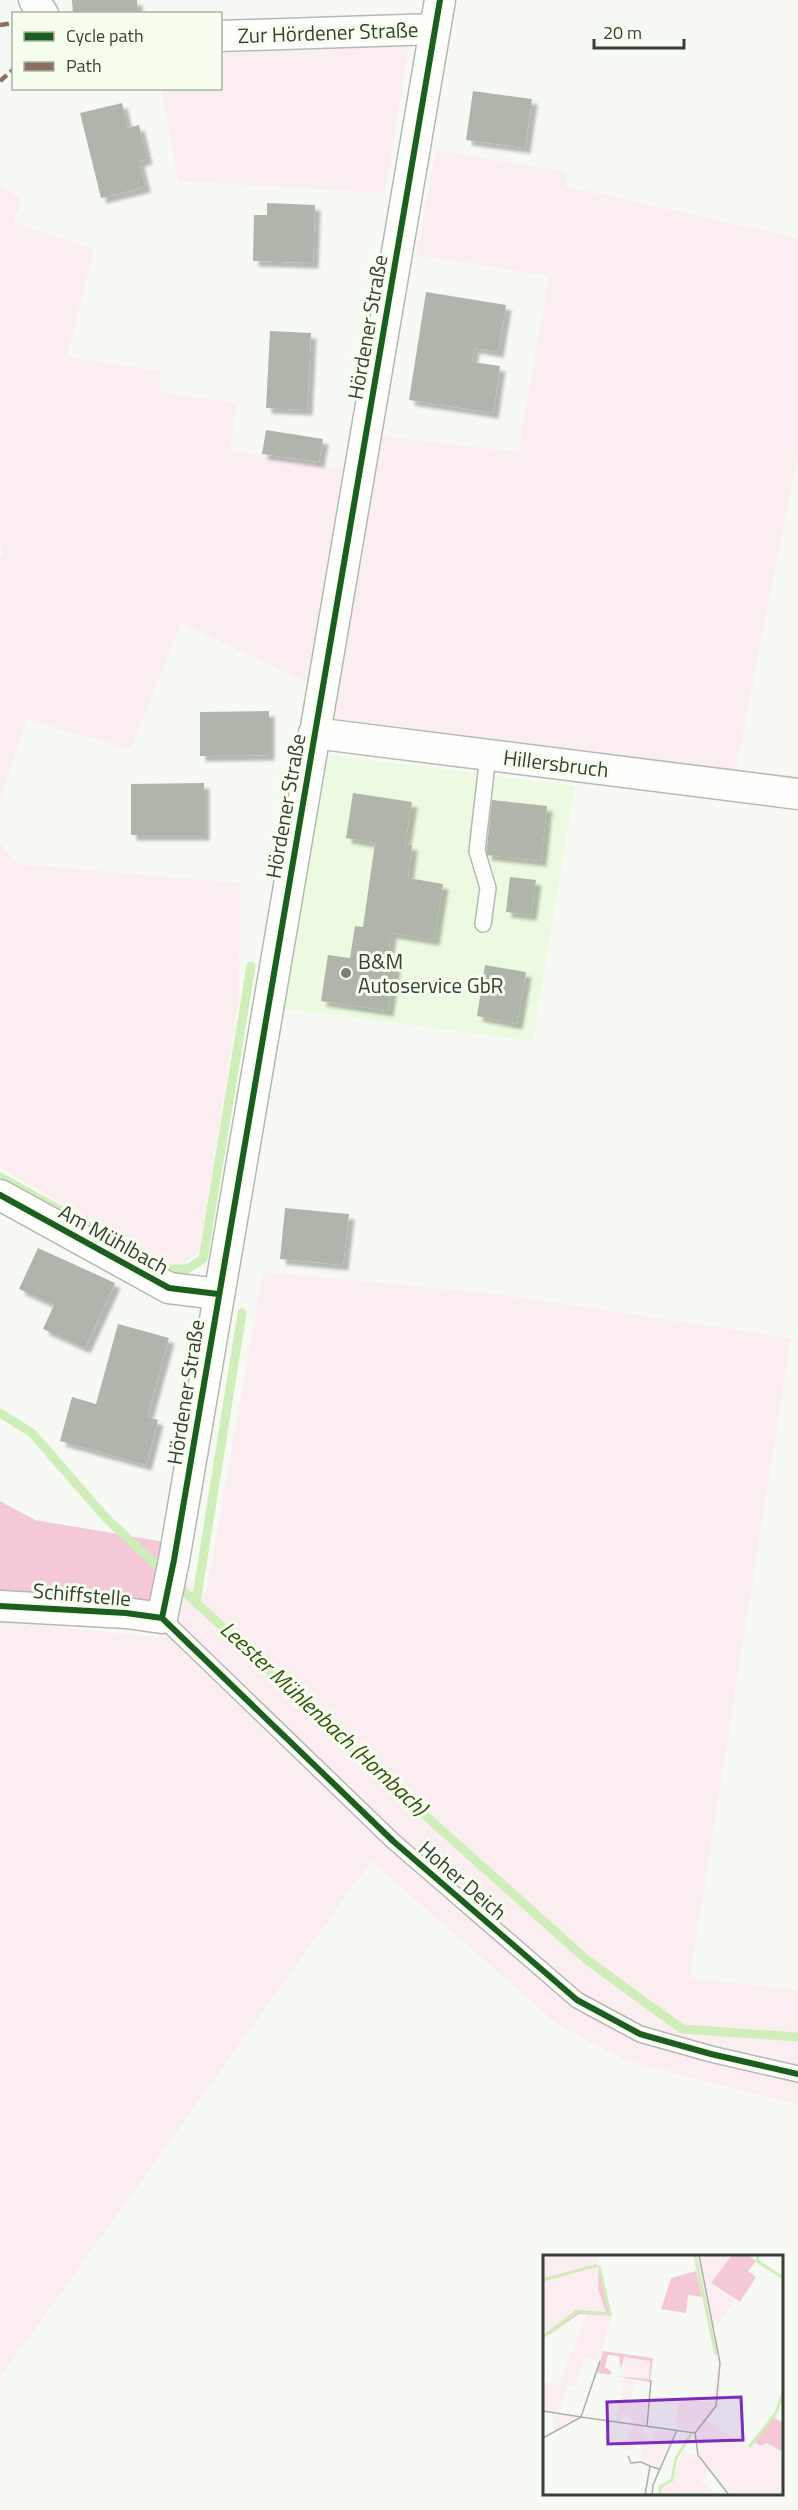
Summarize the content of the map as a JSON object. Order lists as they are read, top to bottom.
{
  "streets": {
    "street": [
      "Zur Hördener Straße",
      "Hördener Straße",
      "Hillersbruch",
      "Am Mühlbach",
      "Schiffstelle"
    ],
    "lane": ["Hoher Deich"]
  },
  "crossings": [
    ["Zur Hördener Straße", "Hördener Straße"],
    ["Hördener Straße", "Hillersbruch"],
    ["Hördener Straße", "Am Mühlbach"],
    ["Hördener Straße", "Schiffstelle"],
    ["Hördener Straße", "Hoher Deich"],
    ["Schiffstelle", "Hoher Deich"]
  ],
  "water": ["Leester Mühlenbach (Hombach)"],
  "places": ["B&M Autoservice GbR"],
  "legend": ["Cycle path", "Path"],
  "scale_bar": "20 m"
}
